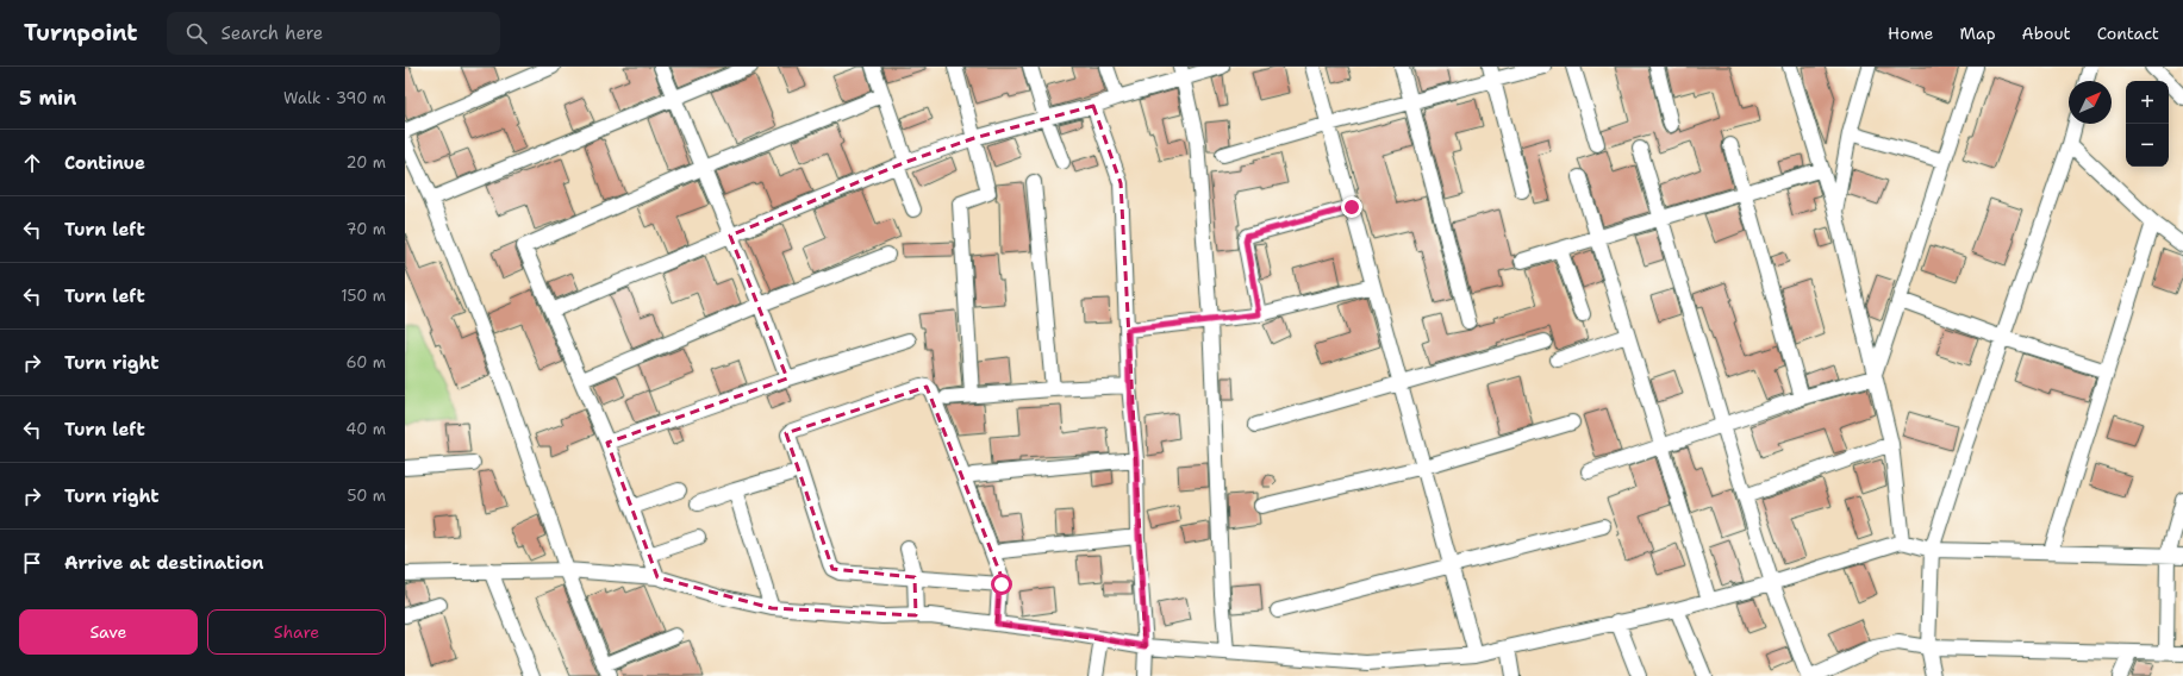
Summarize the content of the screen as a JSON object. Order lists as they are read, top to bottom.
{
  "north": "top right",
  "page": {
    "header": "Turnpoint",
    "search": "Search here",
    "nav": [
      "Home",
      "Map",
      "About",
      "Contact"
    ],
    "heading": ["5 min", "Walk · 390 m"],
    "map_buttons": ["+", "−"],
    "list": [
      ["Continue", "20 m"],
      ["Turn left", "70 m"],
      ["Turn left", "150 m"],
      ["Turn right", "60 m"],
      ["Turn left", "40 m"],
      ["Turn right", "50 m"],
      "Arrive at destination"
    ],
    "buttons": ["Save", "Share"]
  }
}
